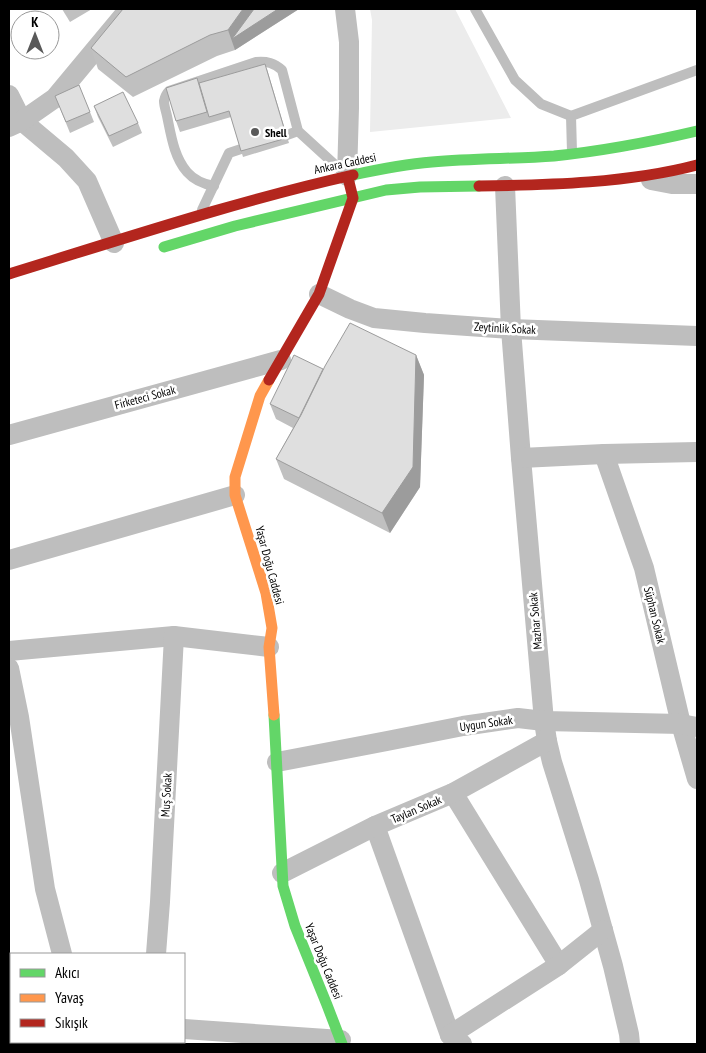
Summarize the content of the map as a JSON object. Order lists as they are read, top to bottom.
{
  "streets": {
    "main road": ["Ankara Caddesi", "Yaşar Doğu Caddesi"],
    "street": [
      "Zeytinlik Sokak",
      "Firketeci Sokak",
      "Süphan Sokak",
      "Mazhar Sokak",
      "Uygun Sokak",
      "Muş Sokak",
      "Taylan Sokak"
    ]
  },
  "crossings": [
    ["Zeytinlik Sokak", "Yaşar Doğu Caddesi"],
    ["Zeytinlik Sokak", "Mazhar Sokak"],
    ["Firketeci Sokak", "Yaşar Doğu Caddesi"],
    ["Yaşar Doğu Caddesi", "Uygun Sokak"],
    ["Yaşar Doğu Caddesi", "Taylan Sokak"],
    ["Süphan Sokak", "Uygun Sokak"],
    ["Mazhar Sokak", "Uygun Sokak"],
    ["Mazhar Sokak", "Taylan Sokak"],
    ["Uygun Sokak", "Taylan Sokak"]
  ],
  "places": ["Shell"],
  "legend": ["Akıcı", "Yavaş", "Sıkışık"],
  "north": "top"
}
